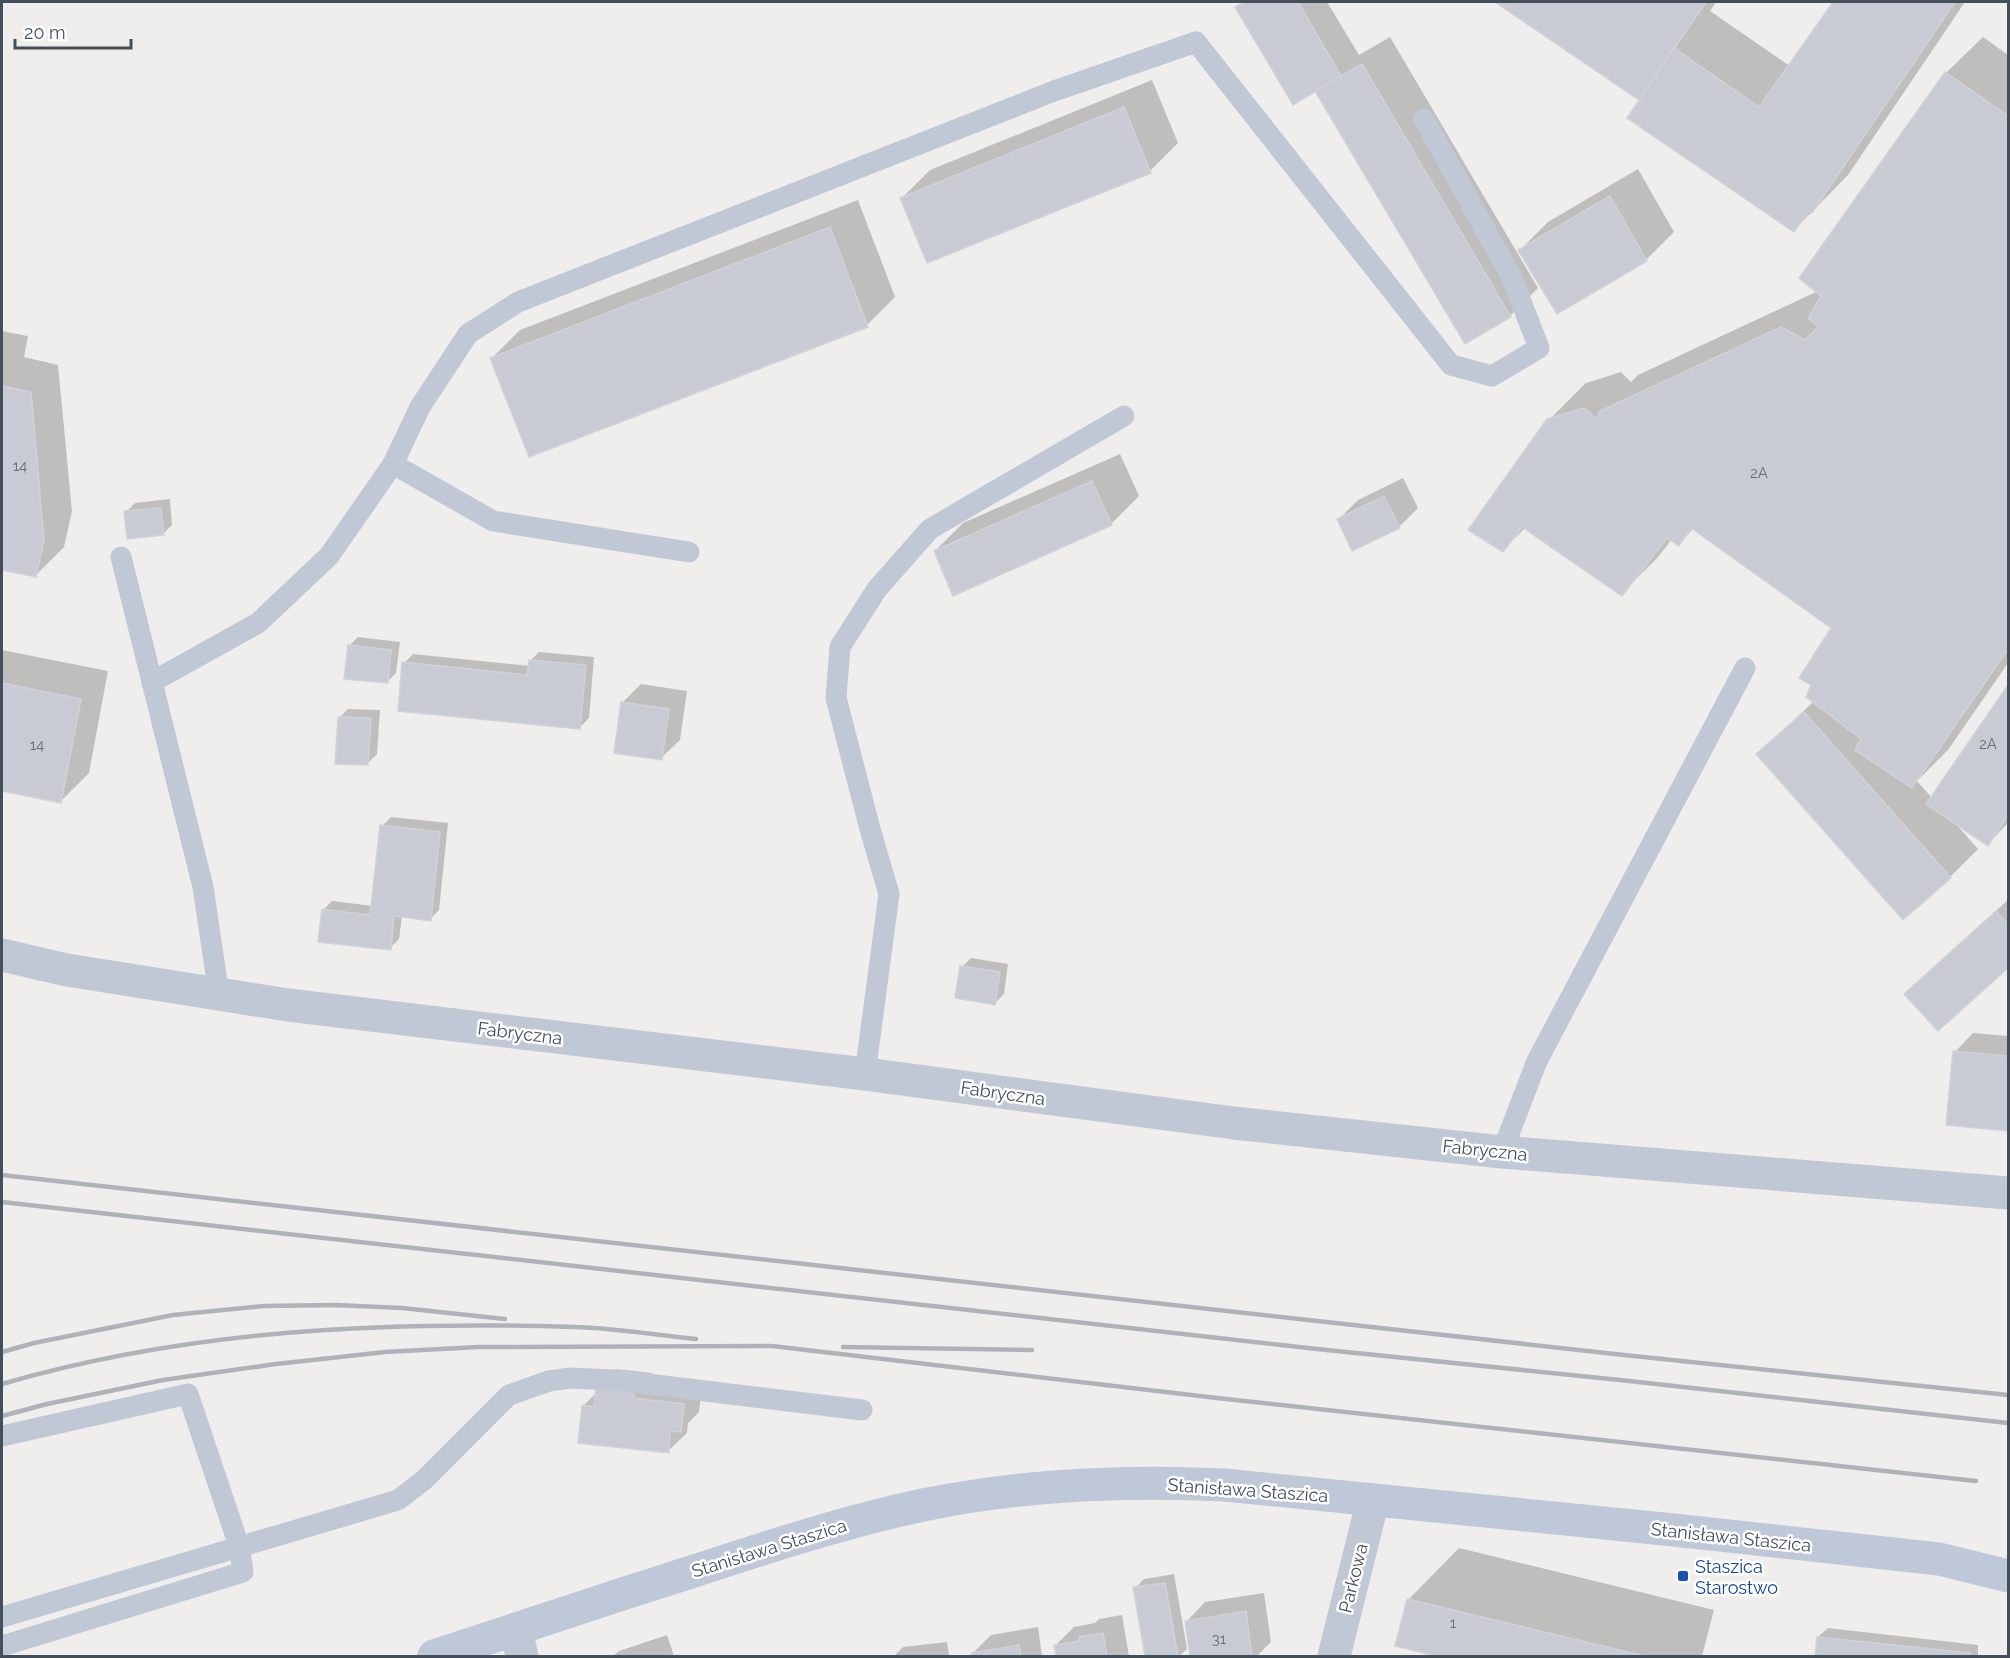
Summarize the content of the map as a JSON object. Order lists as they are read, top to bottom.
{
  "streets": {
    "street": ["Fabryczna", "Stanisława Staszica", "Parkowa"]
  },
  "crossings": [
    ["Stanisława Staszica", "Parkowa"]
  ],
  "places": {
    "transit": ["Staszica Starostwo"]
  },
  "house_numbers": [
    "14",
    "2A",
    "2A",
    "14",
    "1",
    "31"
  ],
  "scale_bar": "20 m"
}
